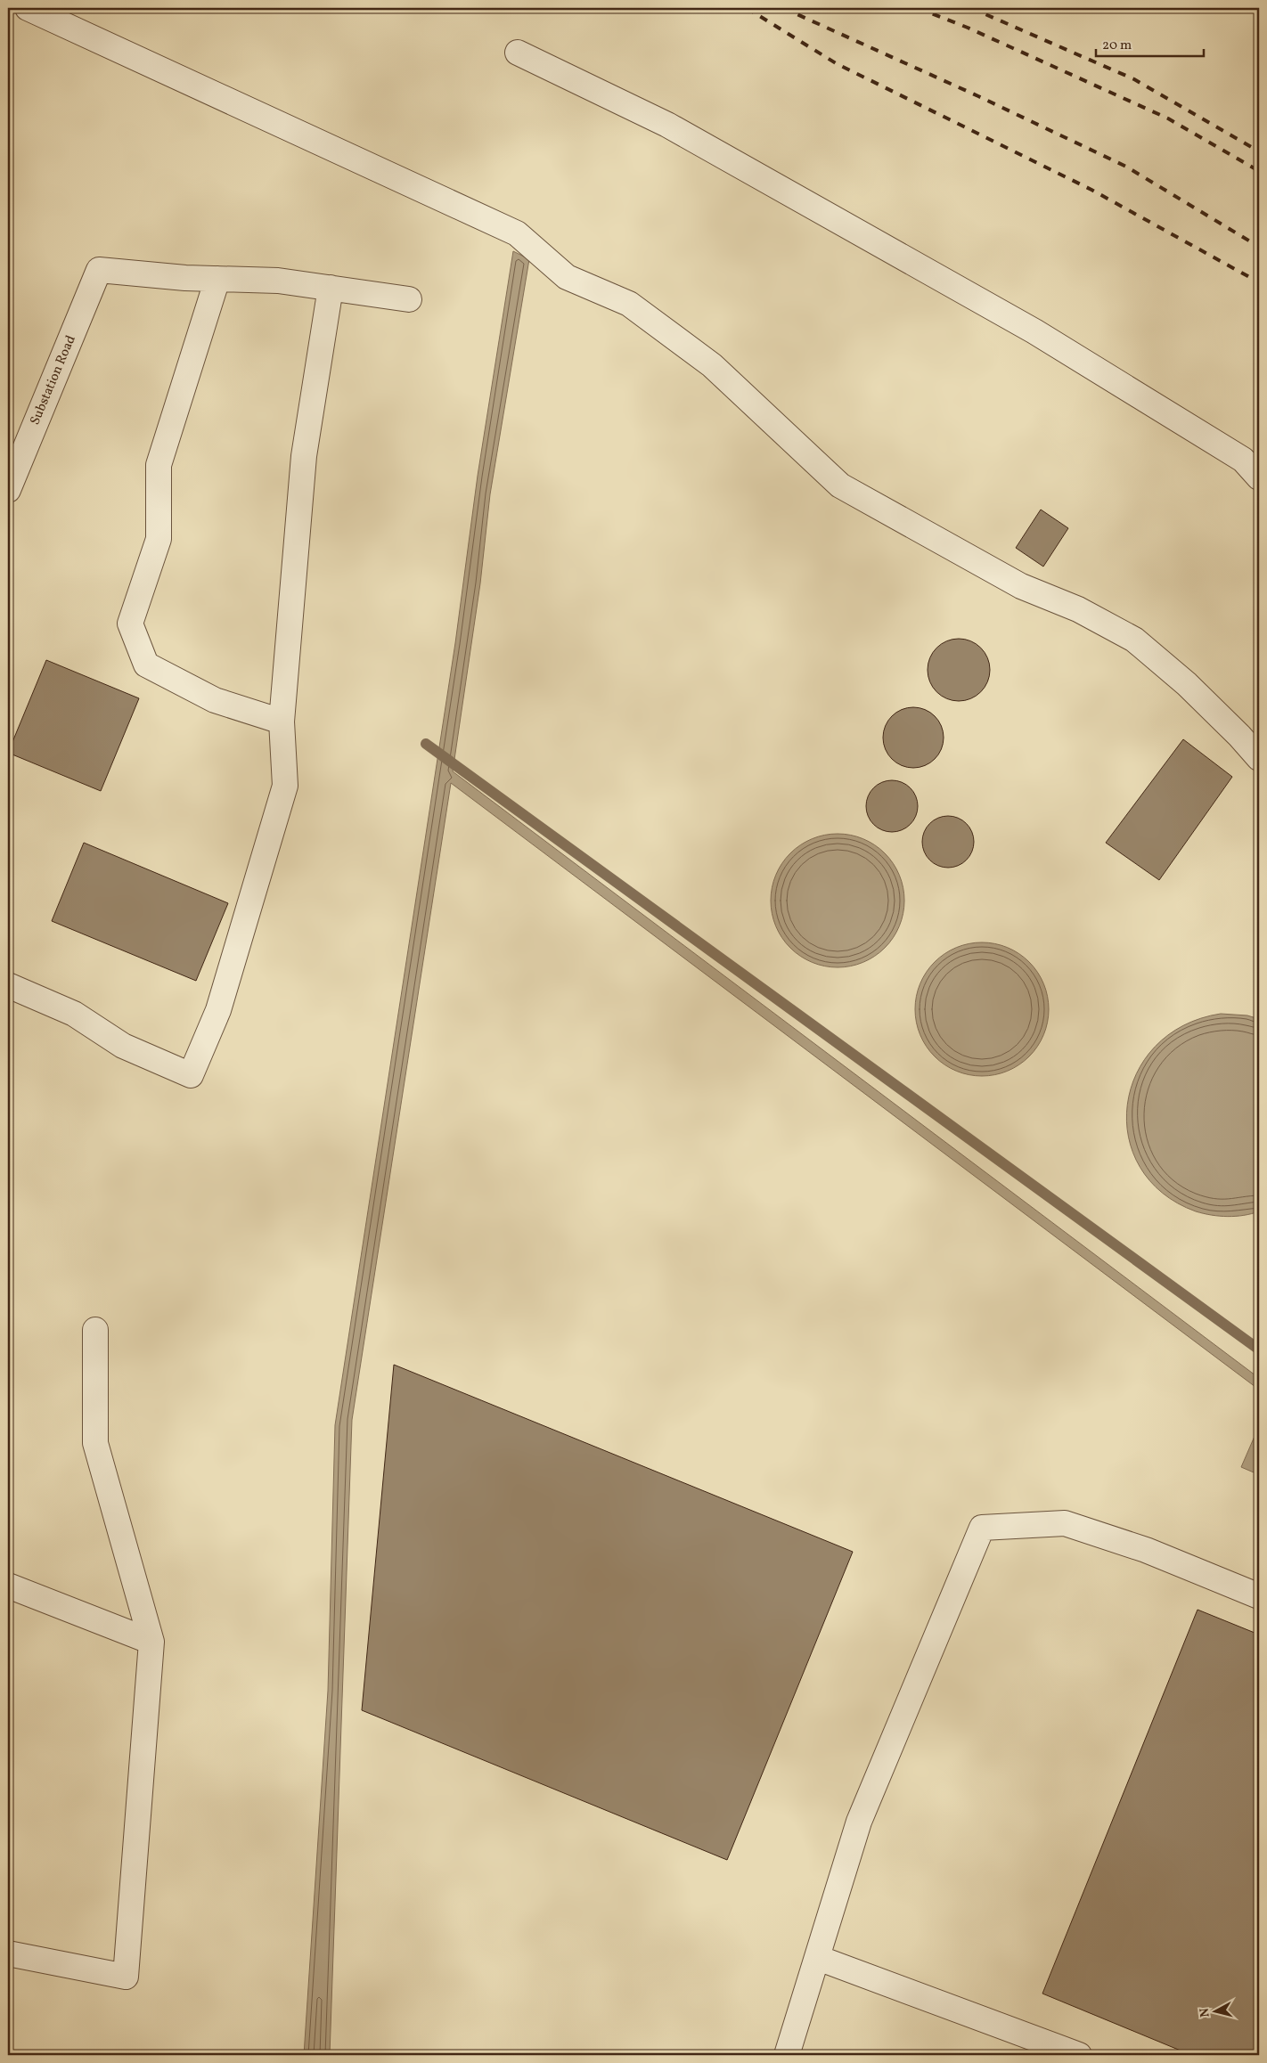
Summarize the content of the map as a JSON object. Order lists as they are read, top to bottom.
{
  "streets": {
    "street": ["Substation Road"]
  },
  "scale_bar": "20 m",
  "north": "left"
}
